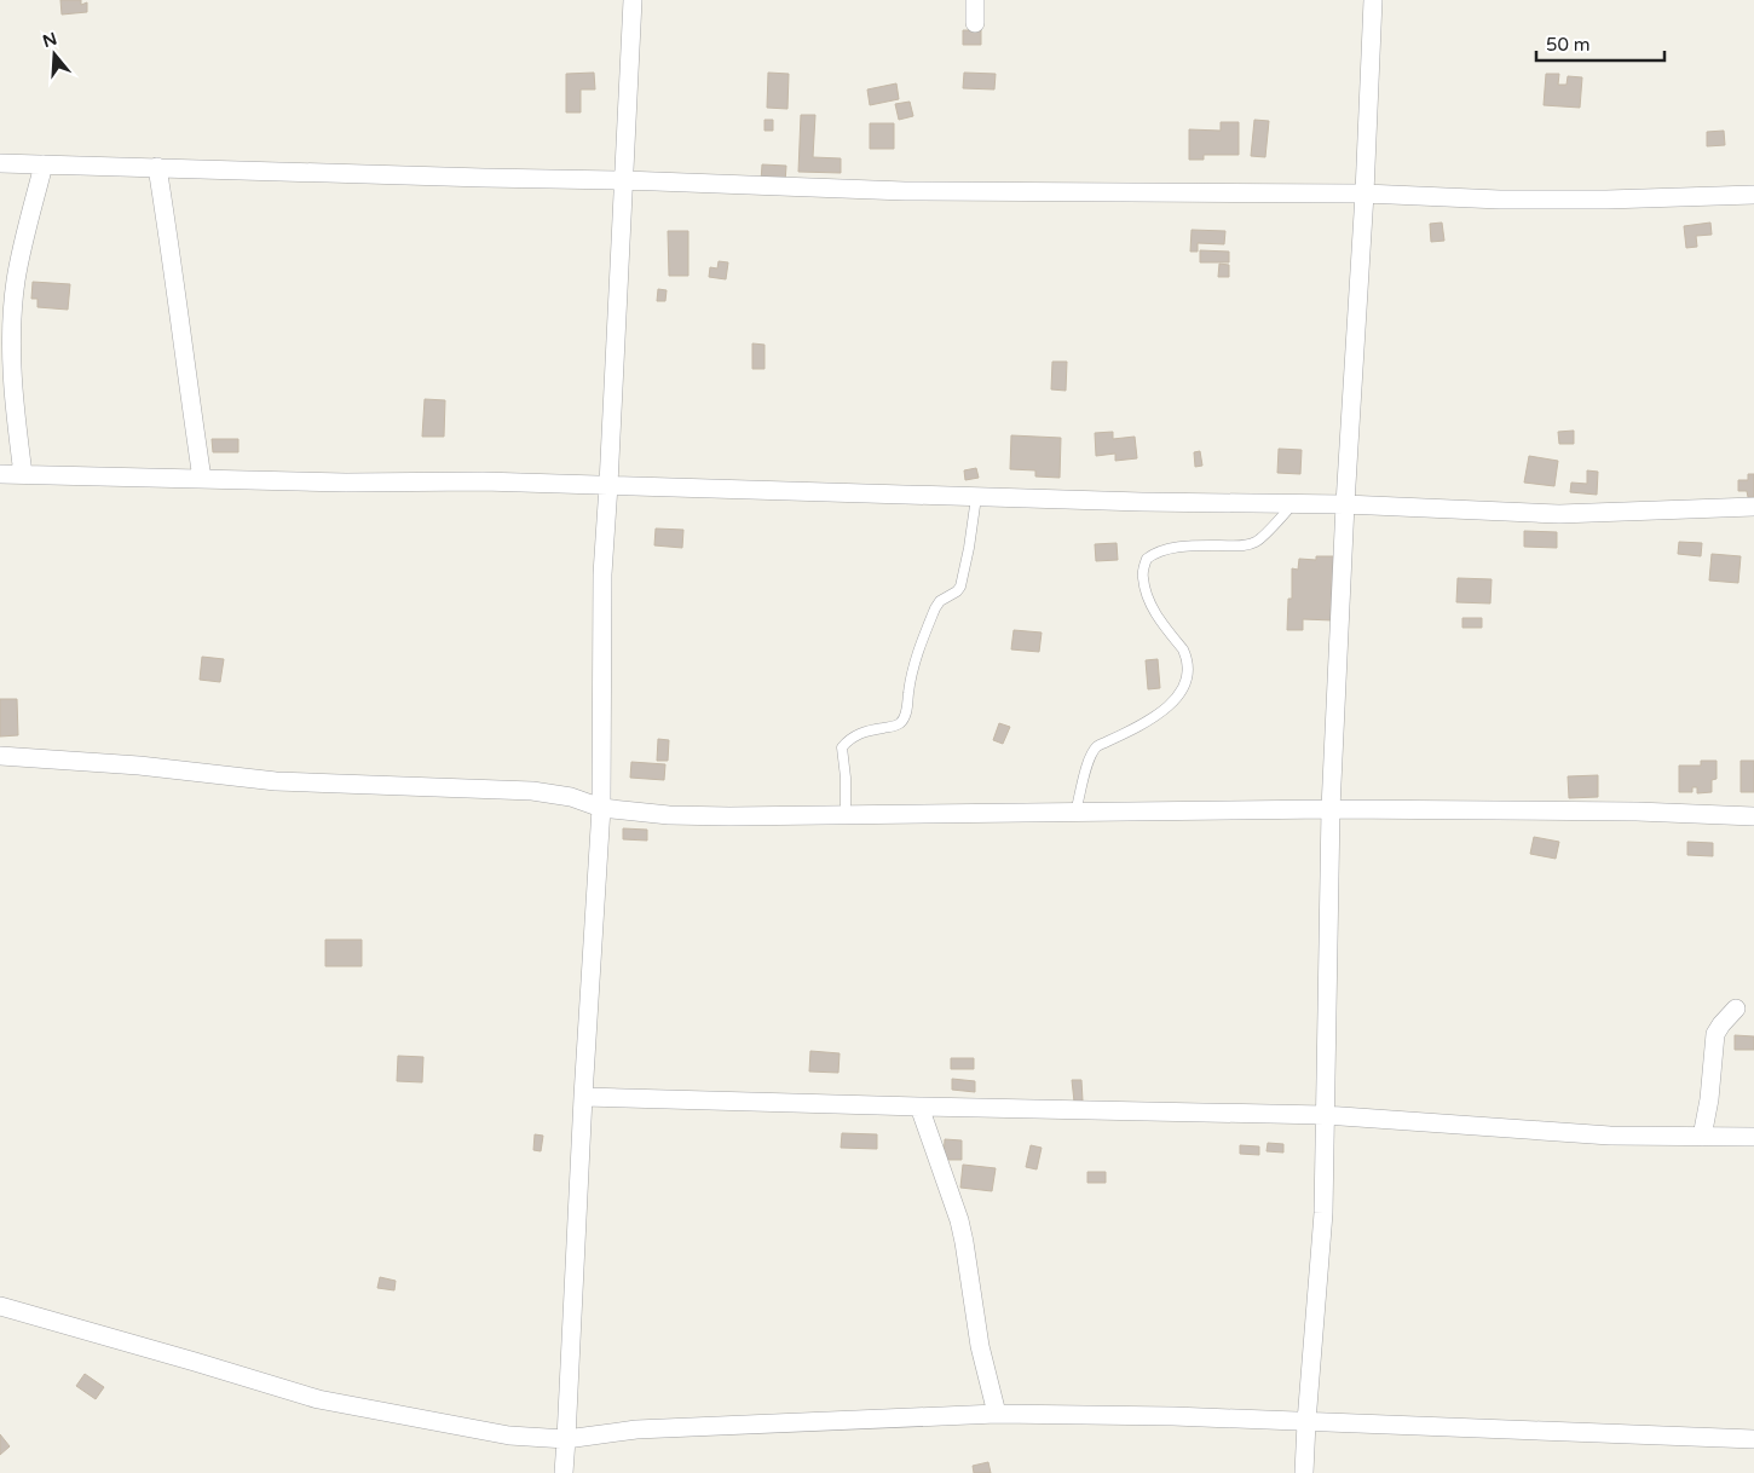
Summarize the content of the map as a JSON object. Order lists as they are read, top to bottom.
{
  "scale_bar": "50 m",
  "north": "top"
}
